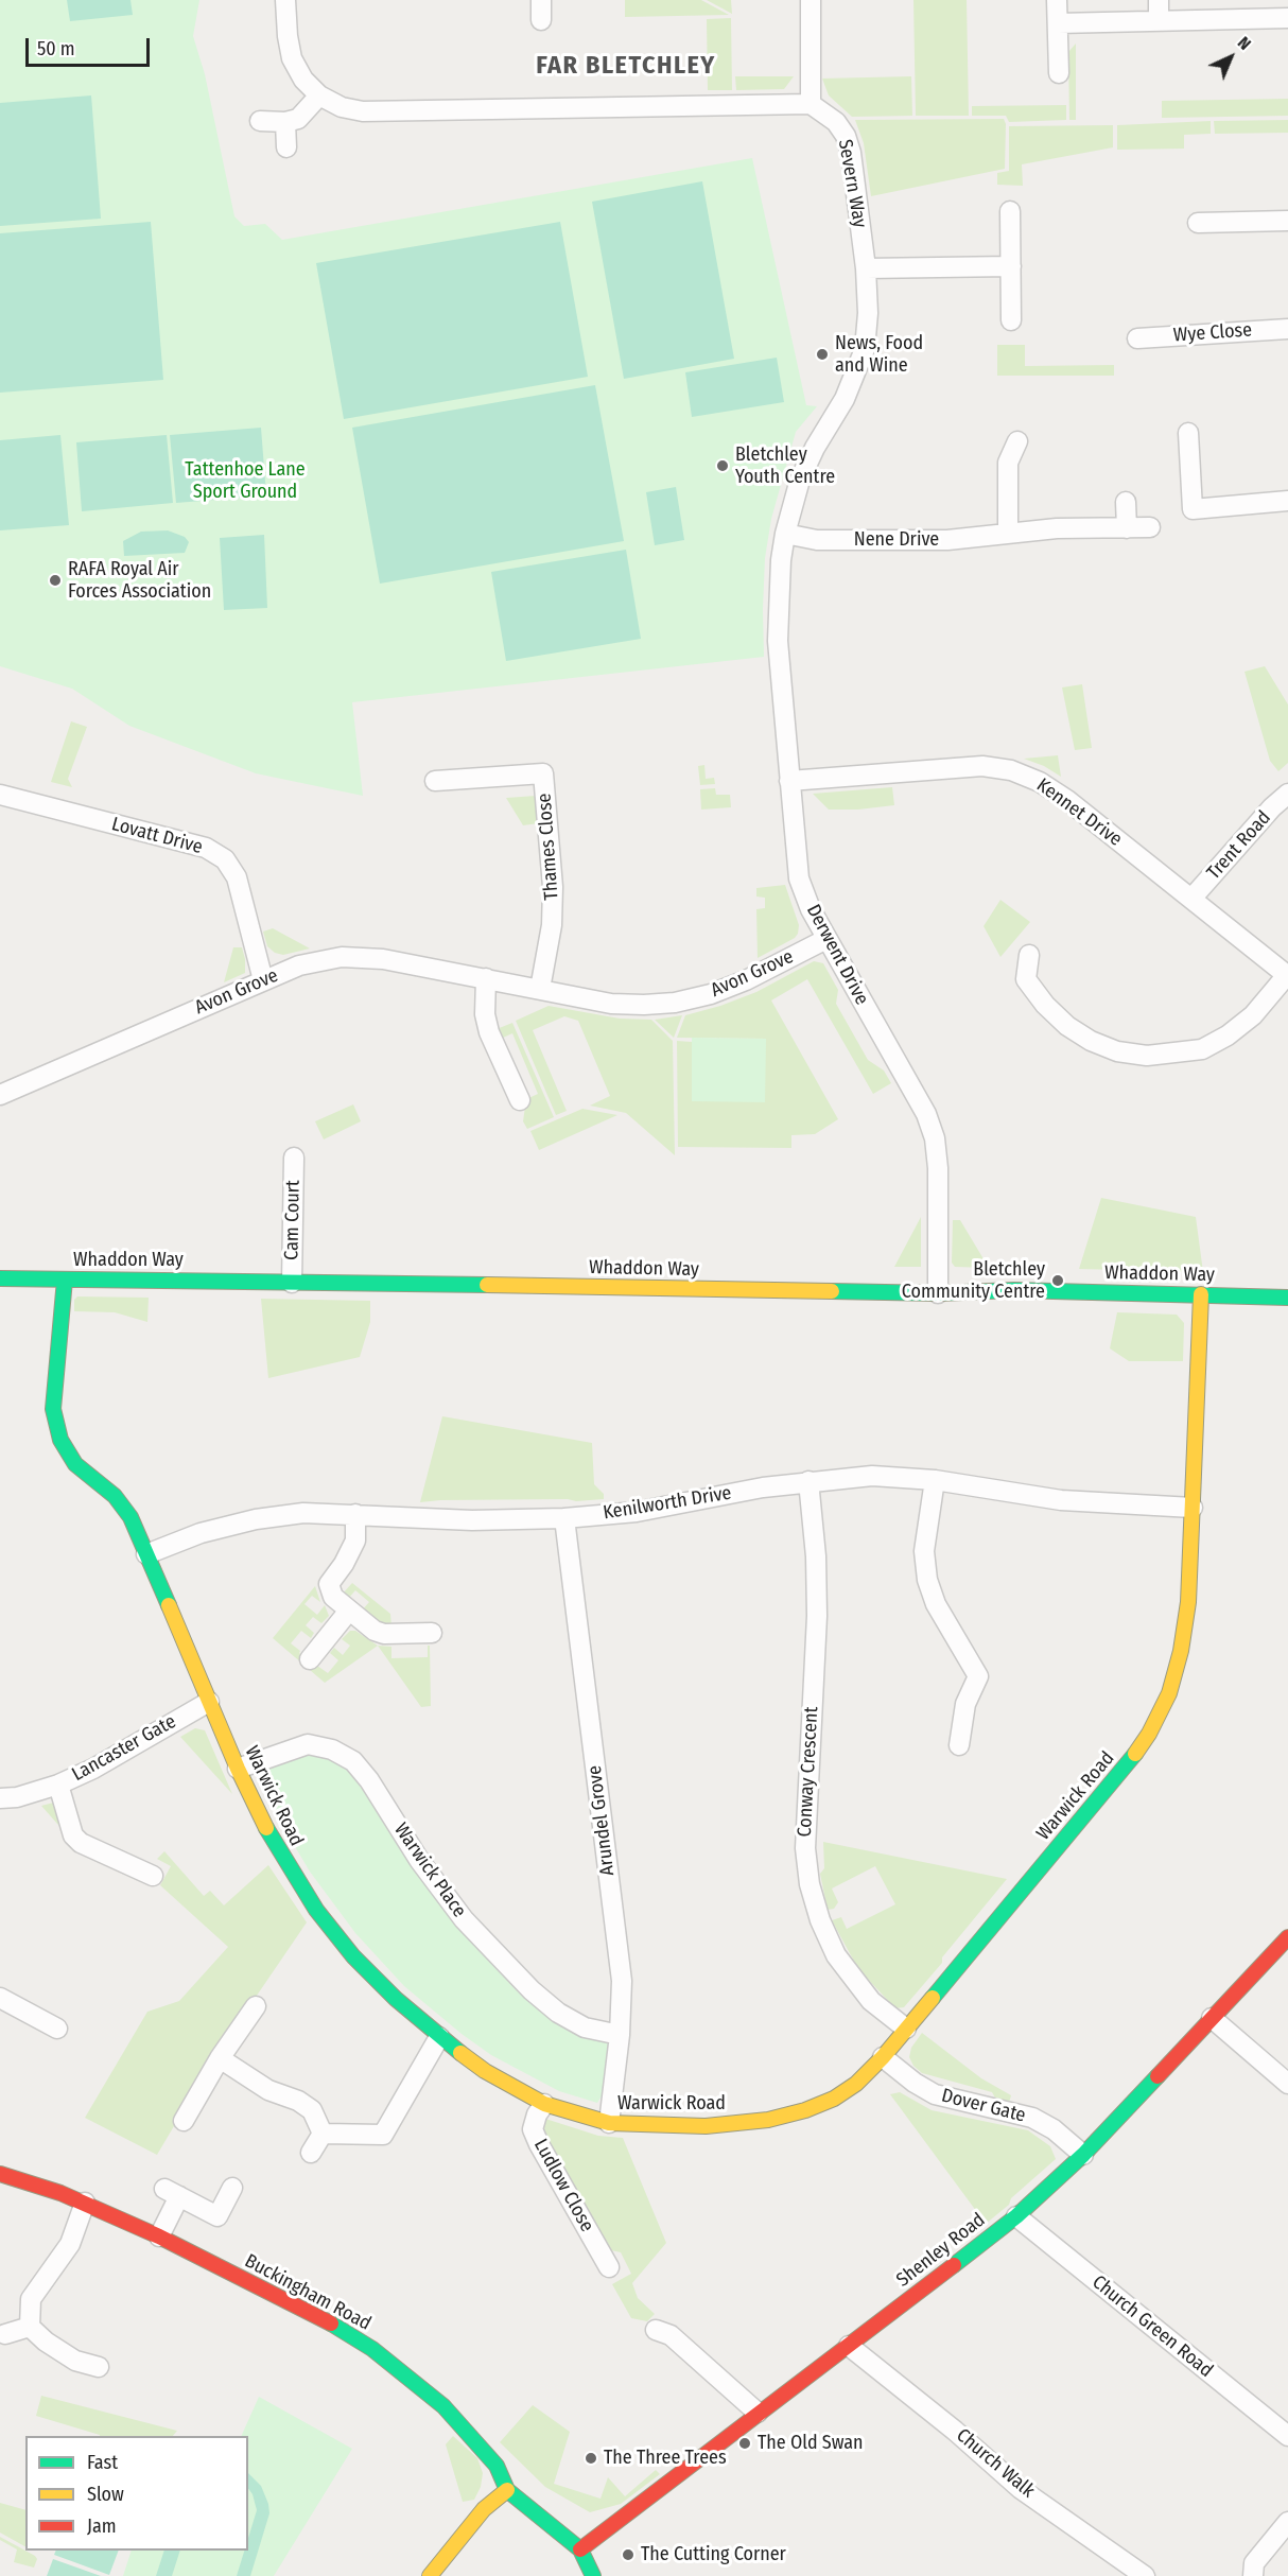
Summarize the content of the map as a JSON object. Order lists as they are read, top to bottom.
{
  "streets": {
    "street": [
      "Severn Way",
      "Wye Close",
      "Nene Drive",
      "Kennet Drive",
      "Lovatt Drive",
      "Trent Road",
      "Thames Close",
      "Derwent Drive",
      "Avon Grove",
      "Cam Court",
      "Whaddon Way",
      "Kenilworth Drive",
      "Lancaster Gate",
      "Conway Crescent",
      "Warwick Road",
      "Arundel Grove",
      "Warwick Place",
      "Dover Gate",
      "Ludlow Close",
      "Shenley Road",
      "Buckingham Road",
      "Church Green Road",
      "Church Walk"
    ]
  },
  "crossings": [
    ["Severn Way", "Nene Drive"],
    ["Severn Way", "Derwent Drive"],
    ["Kennet Drive", "Trent Road"],
    ["Kennet Drive", "Derwent Drive"],
    ["Lovatt Drive", "Avon Grove"],
    ["Thames Close", "Avon Grove"],
    ["Derwent Drive", "Avon Grove"],
    ["Derwent Drive", "Whaddon Way"],
    ["Cam Court", "Whaddon Way"],
    ["Whaddon Way", "Warwick Road"],
    ["Kenilworth Drive", "Conway Crescent"],
    ["Kenilworth Drive", "Warwick Road"],
    ["Kenilworth Drive", "Arundel Grove"],
    ["Lancaster Gate", "Warwick Road"],
    ["Conway Crescent", "Warwick Road"],
    ["Warwick Road", "Arundel Grove"],
    ["Warwick Road", "Warwick Place"],
    ["Warwick Road", "Dover Gate"],
    ["Warwick Road", "Ludlow Close"],
    ["Arundel Grove", "Warwick Place"],
    ["Dover Gate", "Shenley Road"],
    ["Shenley Road", "Buckingham Road"],
    ["Shenley Road", "Church Green Road"],
    ["Shenley Road", "Church Walk"]
  ],
  "districts": ["FAR BLETCHLEY"],
  "parks": ["Tattenhoe Lane Sport Ground"],
  "places": [
    "News, Food and Wine",
    "Bletchley Youth Centre",
    "RAFA Royal Air Forces Association",
    "Bletchley Community Centre",
    "The Old Swan",
    "The Three Trees",
    "The Cutting Corner"
  ],
  "legend": ["Fast", "Slow", "Jam"],
  "scale_bar": "50 m",
  "north": "top right"
}
